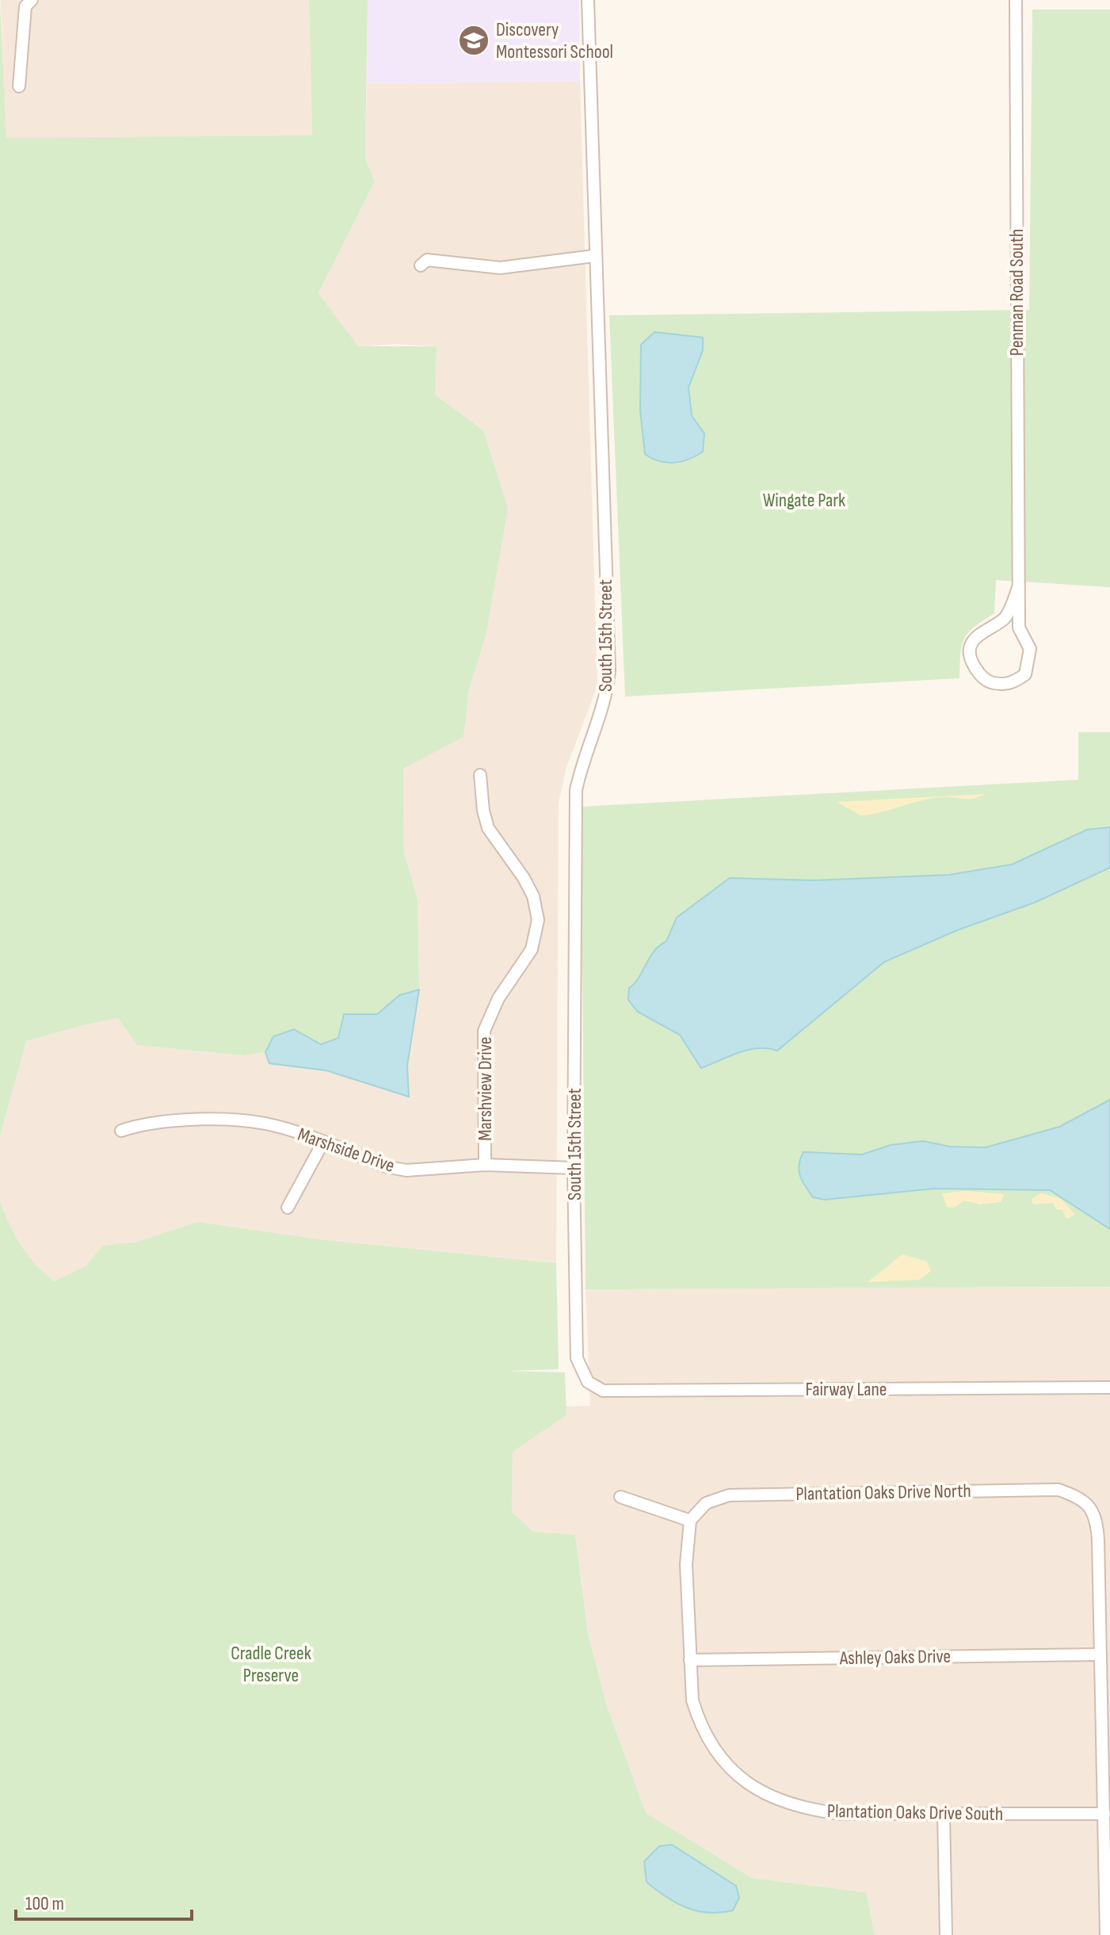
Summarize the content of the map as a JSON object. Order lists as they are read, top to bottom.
{
  "streets": {
    "street": [
      "Penman Road South",
      "South 15th Street",
      "Marshview Drive",
      "Marshside Drive",
      "Fairway Lane",
      "Plantation Oaks Drive North",
      "Ashley Oaks Drive",
      "Plantation Oaks Drive South"
    ]
  },
  "crossings": [
    ["South 15th Street", "Marshside Drive"],
    ["South 15th Street", "Fairway Lane"],
    ["Marshview Drive", "Marshside Drive"],
    ["Plantation Oaks Drive North", "Ashley Oaks Drive"],
    ["Plantation Oaks Drive North", "Plantation Oaks Drive South"],
    ["Ashley Oaks Drive", "Plantation Oaks Drive South"]
  ],
  "parks": ["Wingate Park", "Cradle Creek Preserve"],
  "places": {
    "school or university": ["Discovery Montessori School"]
  },
  "scale_bar": "100 m"
}
